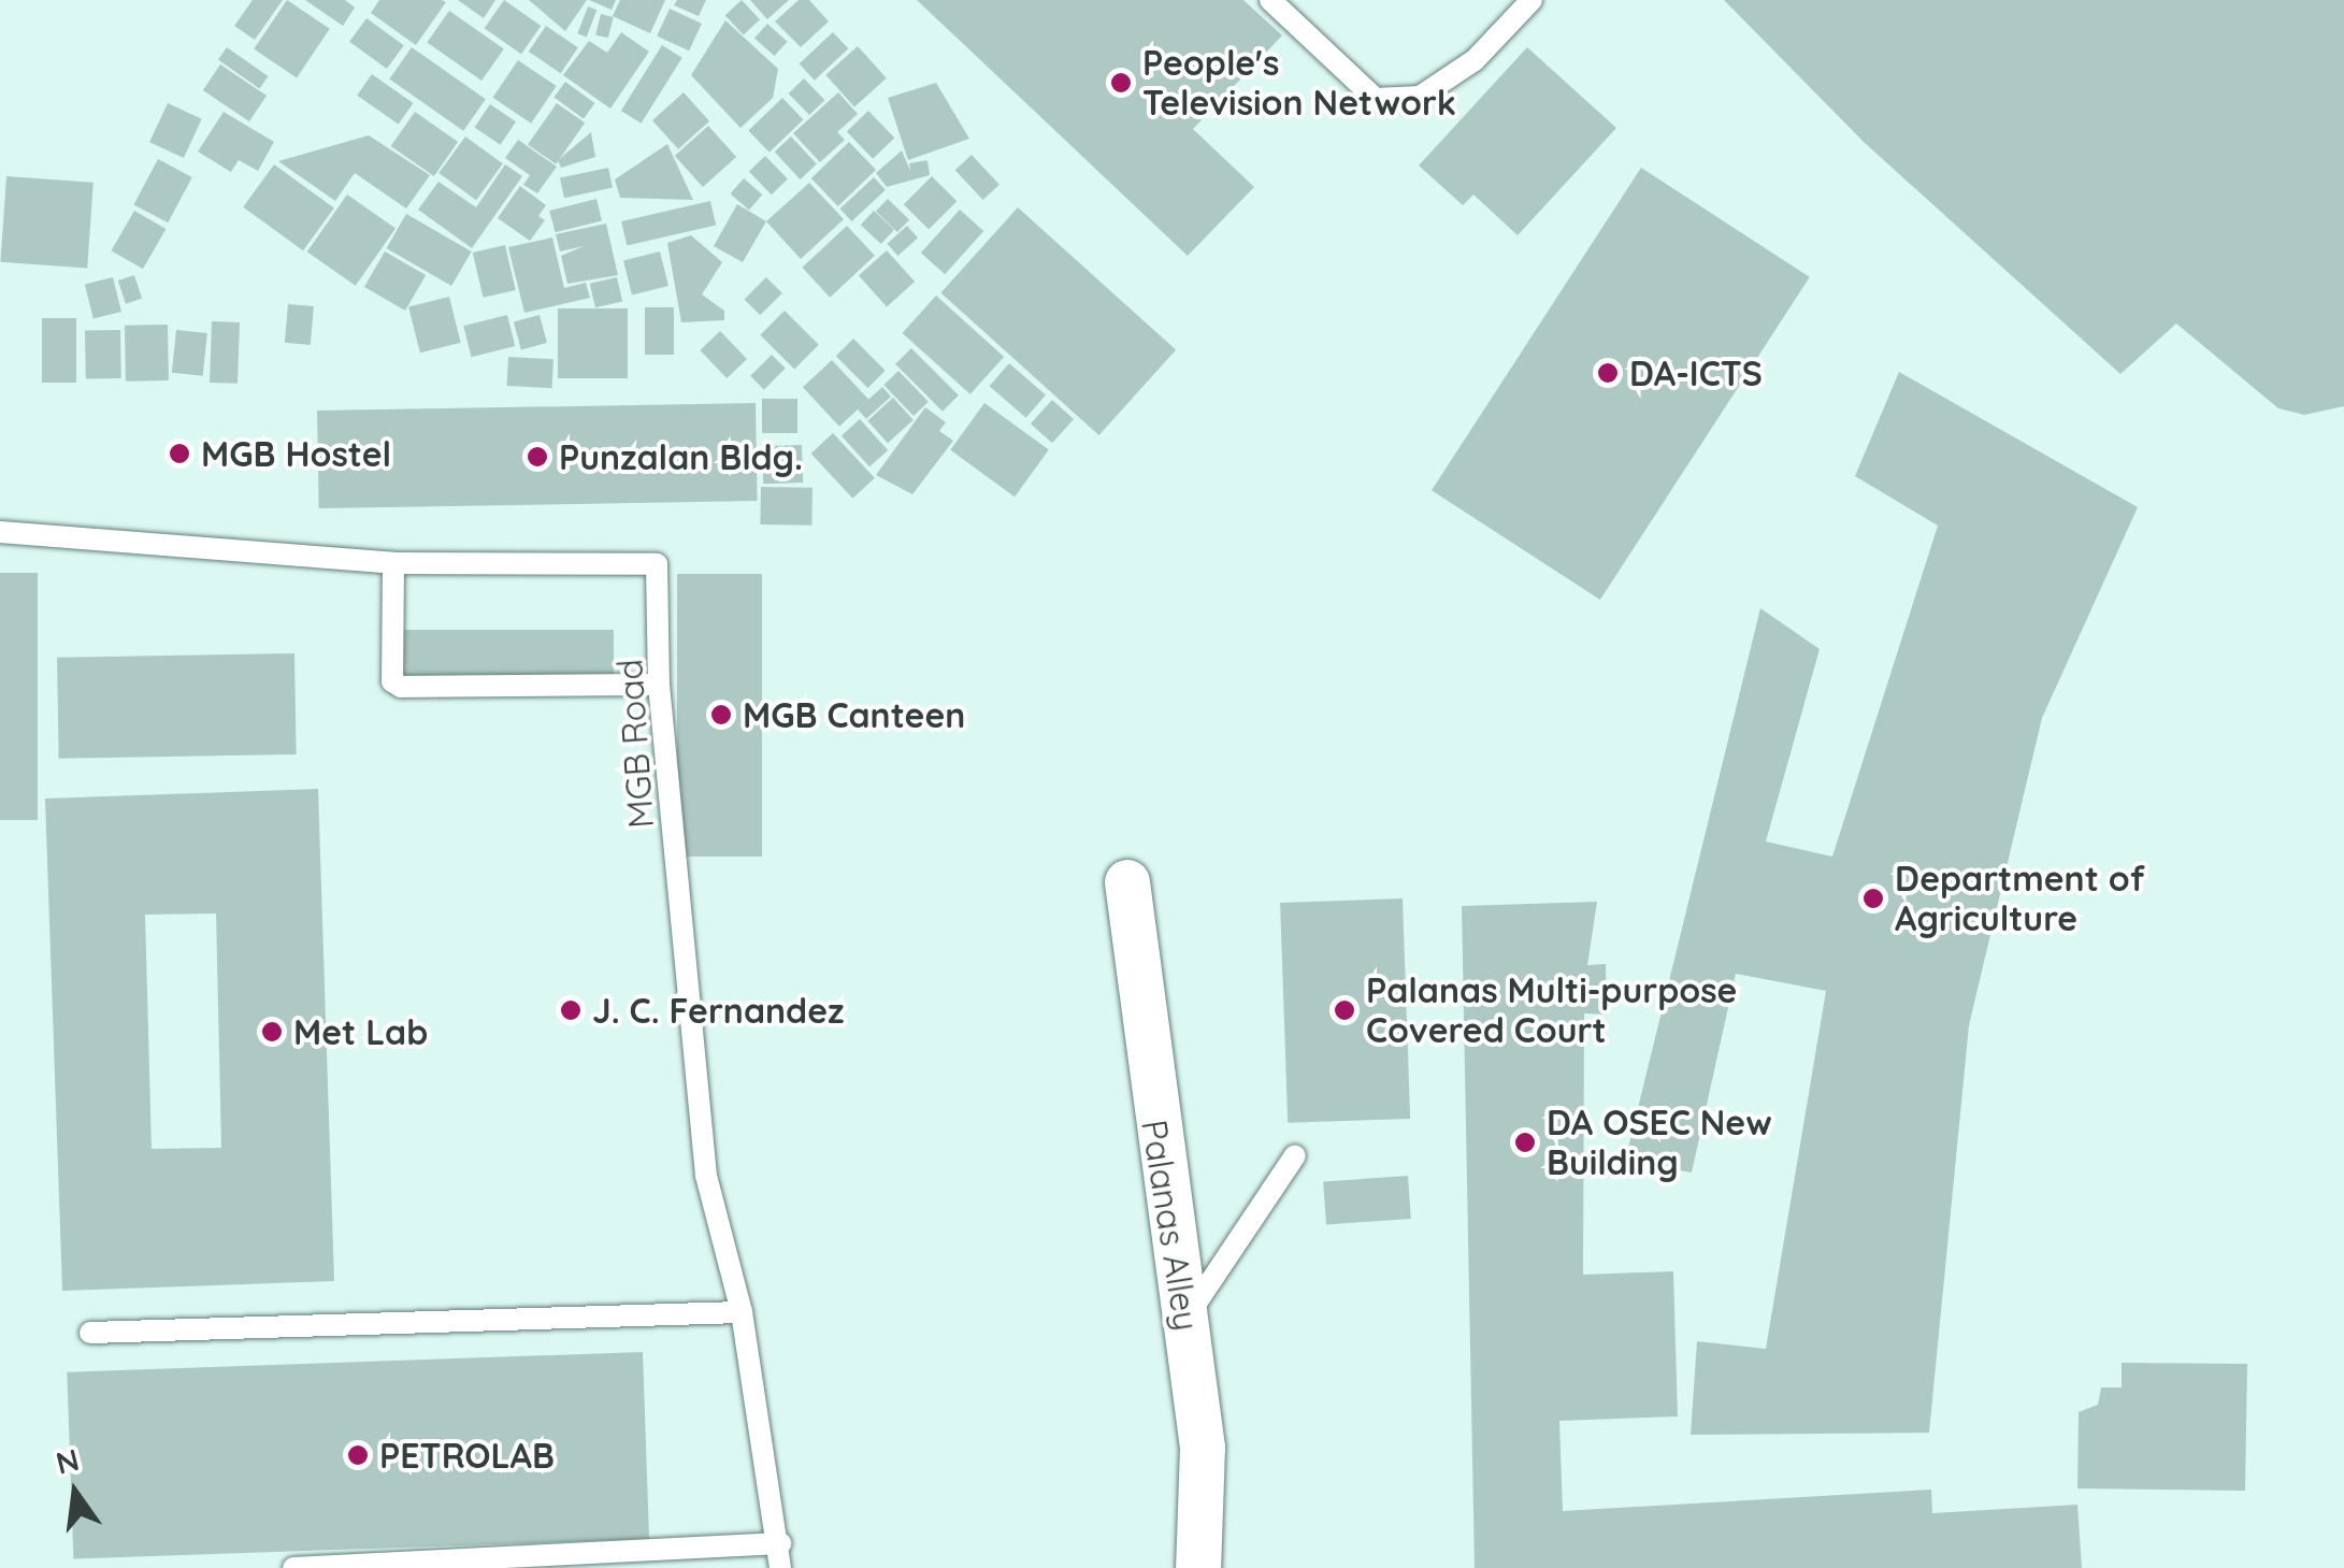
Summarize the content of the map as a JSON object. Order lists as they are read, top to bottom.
{
  "streets": {
    "street": ["Palanas Alley"],
    "lane": ["MGB Road"]
  },
  "places": [
    "People's Television Network",
    "DA-ICTS",
    "MGB Hostel",
    "Punzalan Bldg.",
    "MGB Canteen",
    "Department of Agriculture",
    "J. C. Fernandez",
    "Palanas Multi-purpose Covered Court",
    "Met Lab",
    "DA OSEC New Building",
    "PETROLAB"
  ],
  "north": "top"
}
